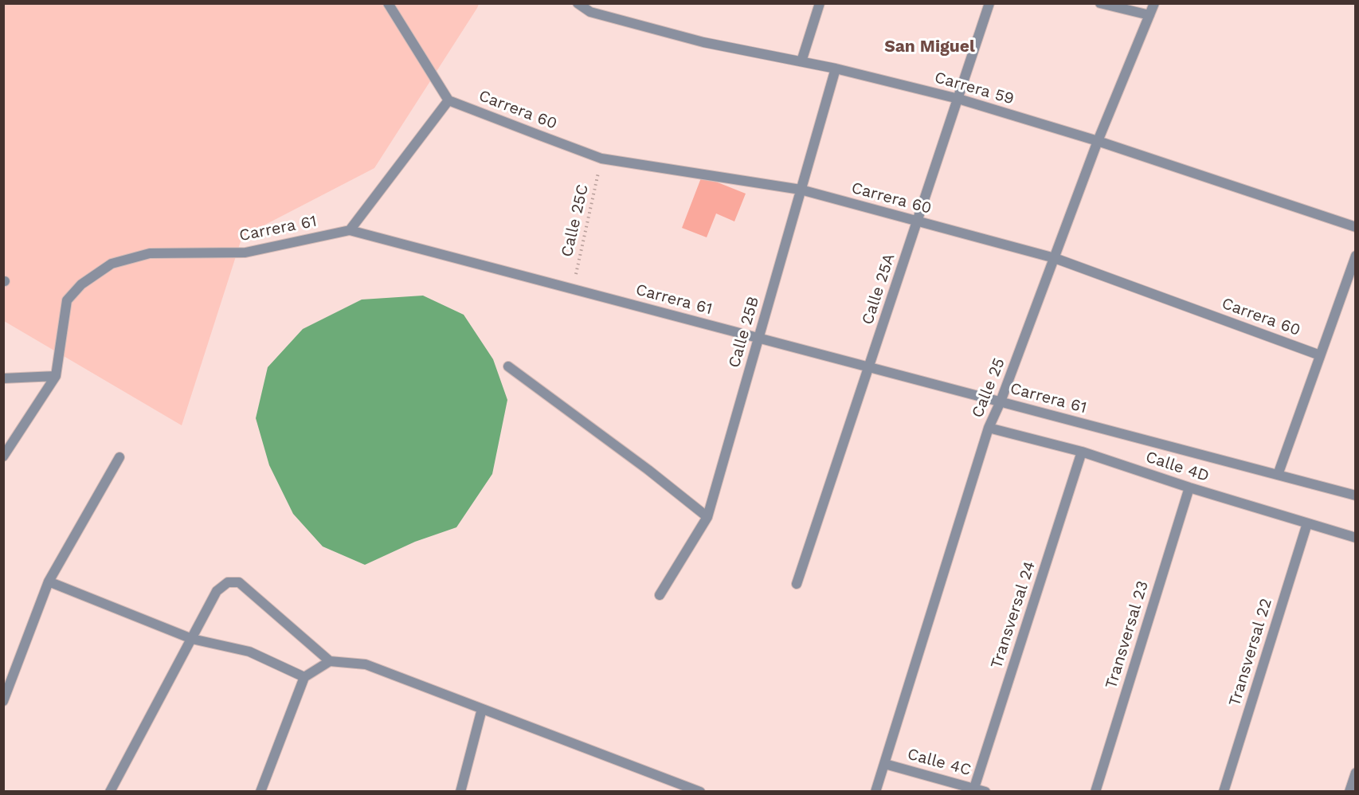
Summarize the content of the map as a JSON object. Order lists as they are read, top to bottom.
{
  "streets": {
    "street": [
      "Carrera 59",
      "Carrera 60",
      "Carrera 61",
      "Calle 25A",
      "Calle 25B",
      "Calle 25",
      "Calle 4D",
      "Transversal 24",
      "Transversal 23",
      "Transversal 22",
      "Calle 4C"
    ],
    "path": ["Calle 25C"]
  },
  "crossings": [
    ["Carrera 59", "Calle 25A"],
    ["Carrera 59", "Calle 25B"],
    ["Carrera 59", "Calle 25"],
    ["Carrera 60", "Calle 25C"],
    ["Carrera 60", "Calle 25A"],
    ["Carrera 60", "Calle 25B"],
    ["Carrera 60", "Calle 25"],
    ["Calle 25C", "Carrera 61"],
    ["Carrera 61", "Calle 25A"],
    ["Carrera 61", "Calle 25B"],
    ["Carrera 61", "Calle 25"],
    ["Calle 25", "Calle 4D"],
    ["Calle 25", "Calle 4C"],
    ["Calle 4D", "Transversal 24"],
    ["Calle 4D", "Transversal 23"],
    ["Calle 4D", "Transversal 22"],
    ["Transversal 24", "Calle 4C"]
  ],
  "districts": ["San Miguel"]
}
